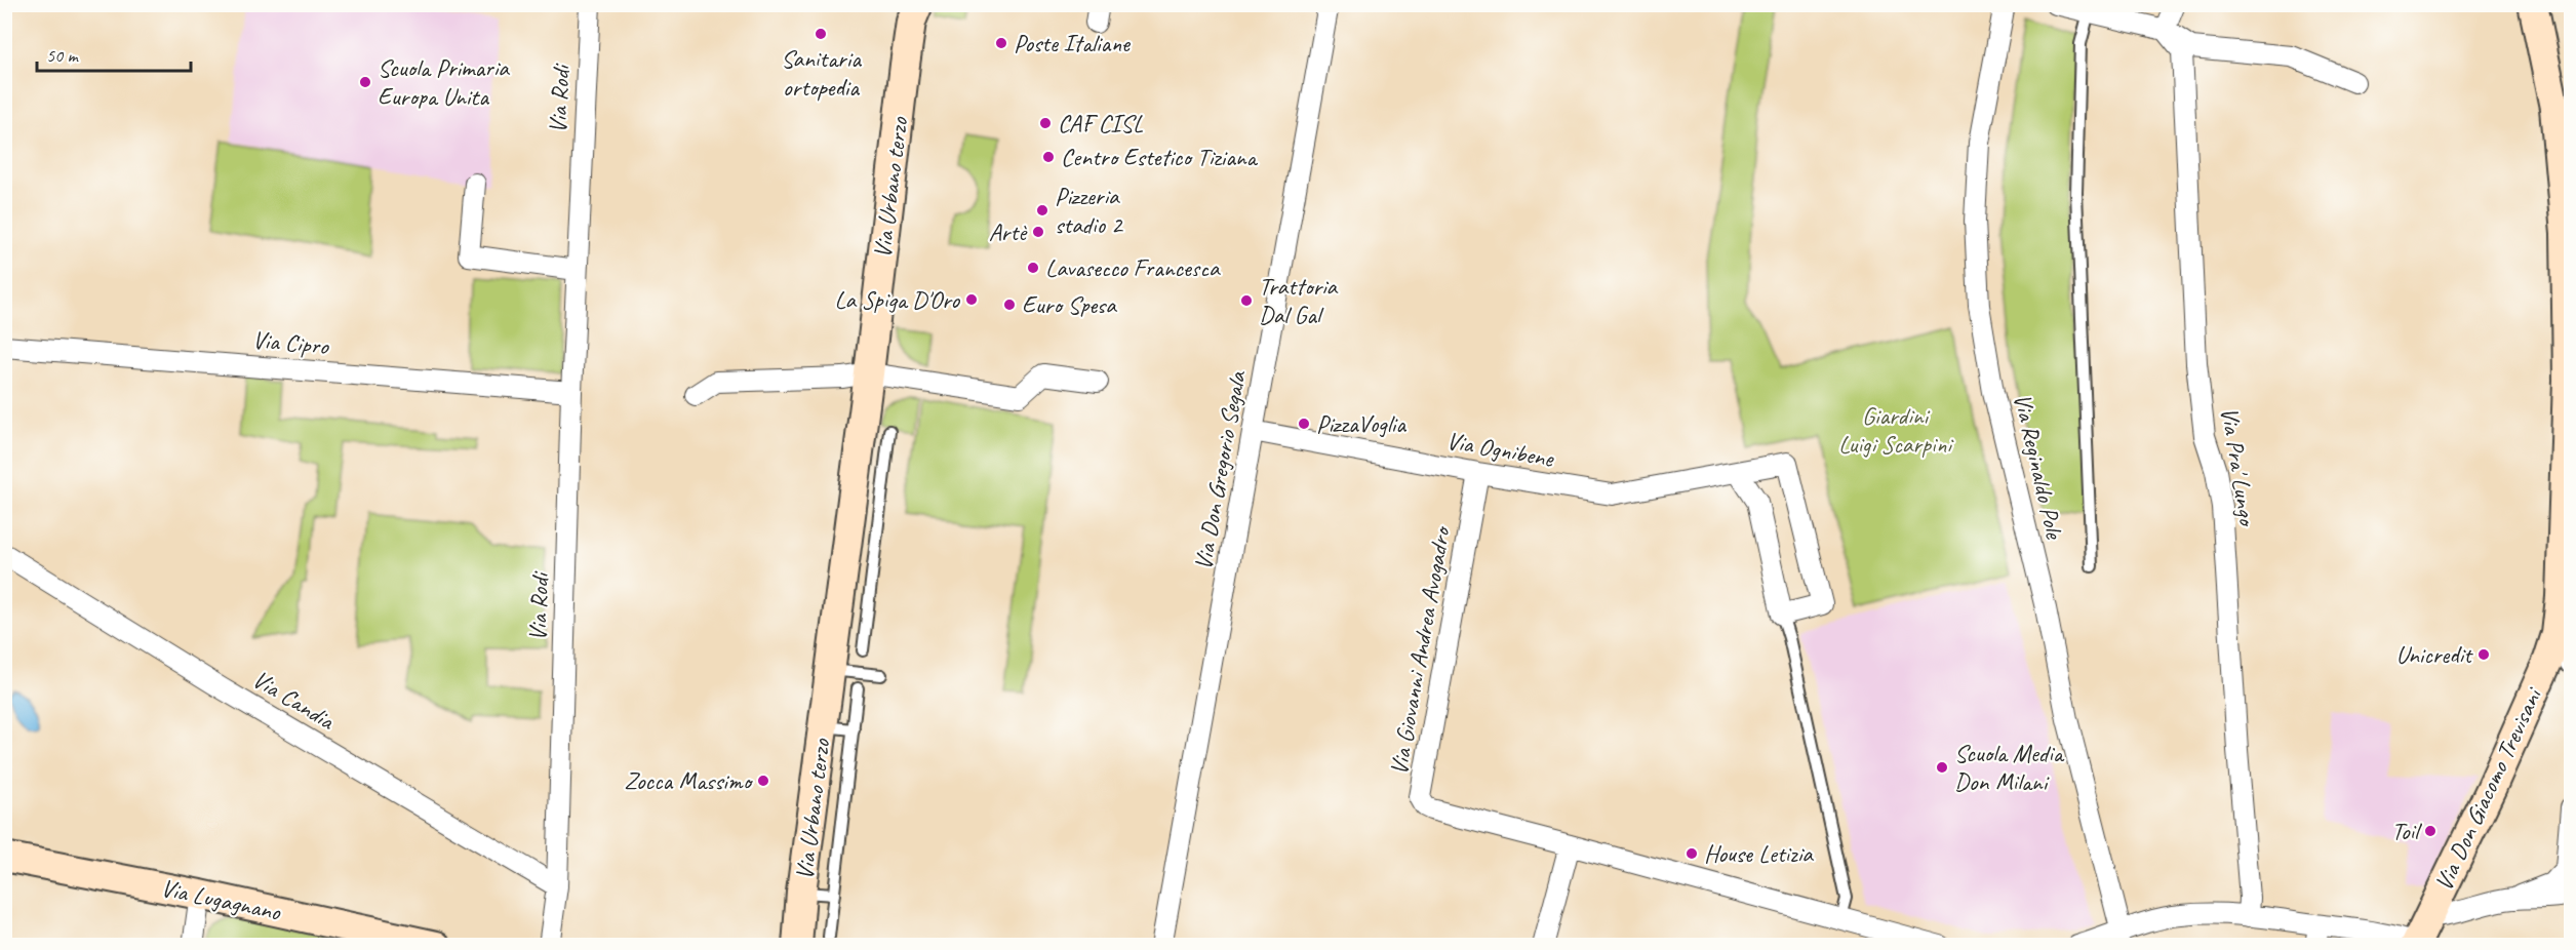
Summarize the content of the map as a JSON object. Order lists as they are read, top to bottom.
{
  "streets": {
    "street": [
      "Via Rodi",
      "Via Urbano terzo",
      "Via Cipro",
      "Via Ognibene",
      "Via Reginaldo Pole",
      "Via Pra' Lungo",
      "Via Don Gregorio Segala",
      "Via Giovanni Andrea Avogadro",
      "Via Candia",
      "Via Don Giacomo Trevisani",
      "Via Lugagnano"
    ]
  },
  "crossings": [
    ["Via Rodi", "Via Cipro"],
    ["Via Rodi", "Via Candia"],
    ["Via Ognibene", "Via Don Gregorio Segala"],
    ["Via Ognibene", "Via Giovanni Andrea Avogadro"],
    ["Via Reginaldo Pole", "Via Don Giacomo Trevisani"],
    ["Via Pra' Lungo", "Via Don Giacomo Trevisani"]
  ],
  "parks": ["Giardini Luigi Scarpini"],
  "places": [
    "Sanitaria ortopedia",
    "Poste Italiane",
    "Scuola Primaria Europa Unita",
    "CAF CISL",
    "Centro Estetico Tiziana",
    "Pizzeria stadio 2",
    "Artè",
    "Lavasecco Francesca",
    "La Spiga D'Oro",
    "Trattoria Dal Gal",
    "Euro Spesa",
    "PizzaVoglia",
    "Unicredit",
    "Scuola Media Don Milani",
    "Zocca Massimo",
    "Toil",
    "House Letizia"
  ],
  "scale_bar": "50 m"
}
